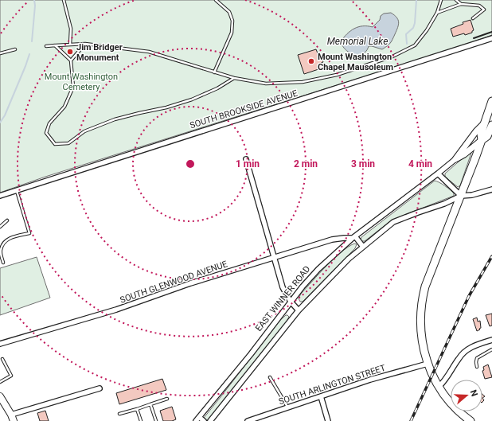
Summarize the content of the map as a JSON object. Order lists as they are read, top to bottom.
{
  "streets": {
    "main road": ["EAST WINNER ROAD"],
    "street": ["SOUTH BROOKSIDE AVENUE", "SOUTH GLENWOOD AVENUE", "SOUTH ARLINGTON STREET"]
  },
  "crossings": [
    ["SOUTH GLENWOOD AVENUE", "EAST WINNER ROAD"]
  ],
  "water": ["Memorial Lake"],
  "parks": ["Mount Washington Cemetery"],
  "places": ["Jim Bridger Monument", "Mount Washington Chapel Mausoleum"],
  "north": "right",
  "rings": [
    "1 min",
    "2 min",
    "3 min",
    "4 min"
  ]
}
